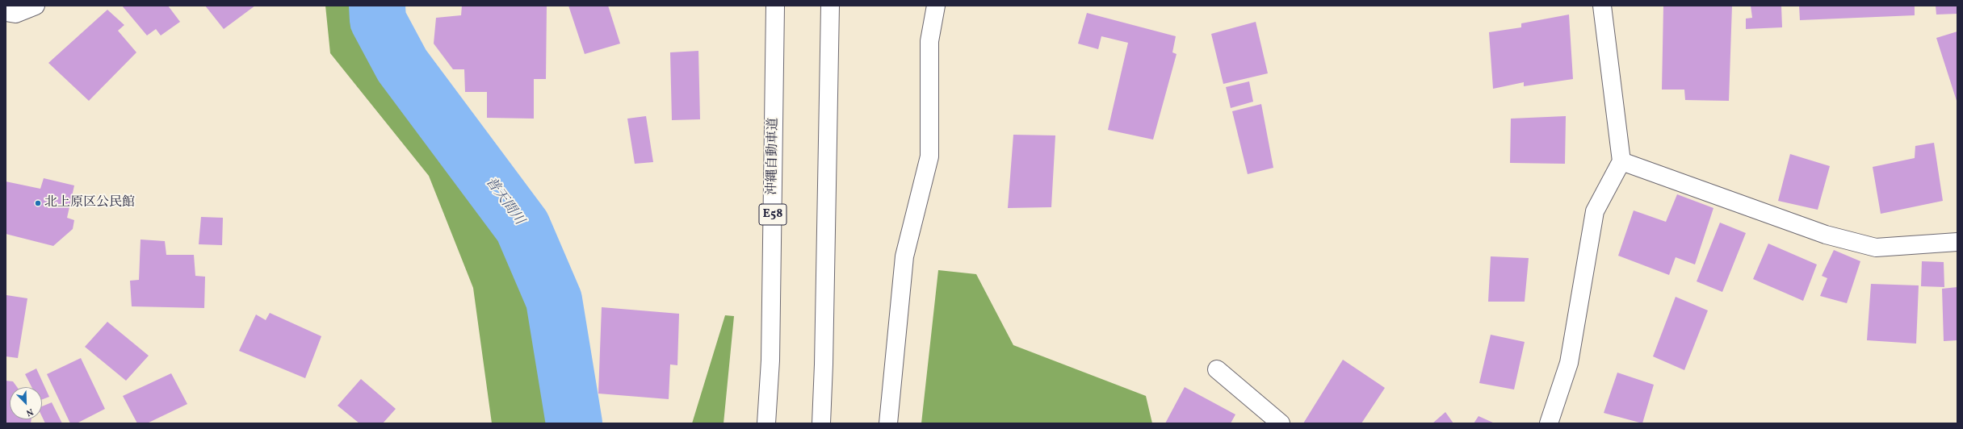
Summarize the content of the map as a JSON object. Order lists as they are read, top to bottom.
{
  "streets": {
    "main road": ["沖縄自動車道", "E58"]
  },
  "water": ["普天間川"],
  "places": ["北上原区公民館"],
  "north": "bottom right"
}
